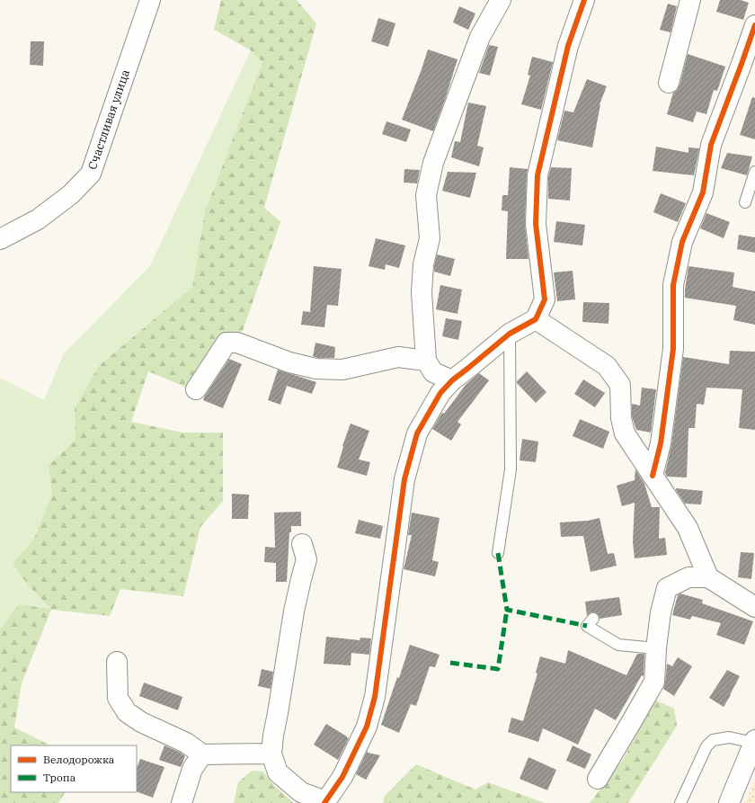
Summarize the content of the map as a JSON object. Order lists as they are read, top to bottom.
{
  "streets": {
    "street": ["Счастливая улица"]
  },
  "legend": ["Велодорожка", "Тропа"]
}
